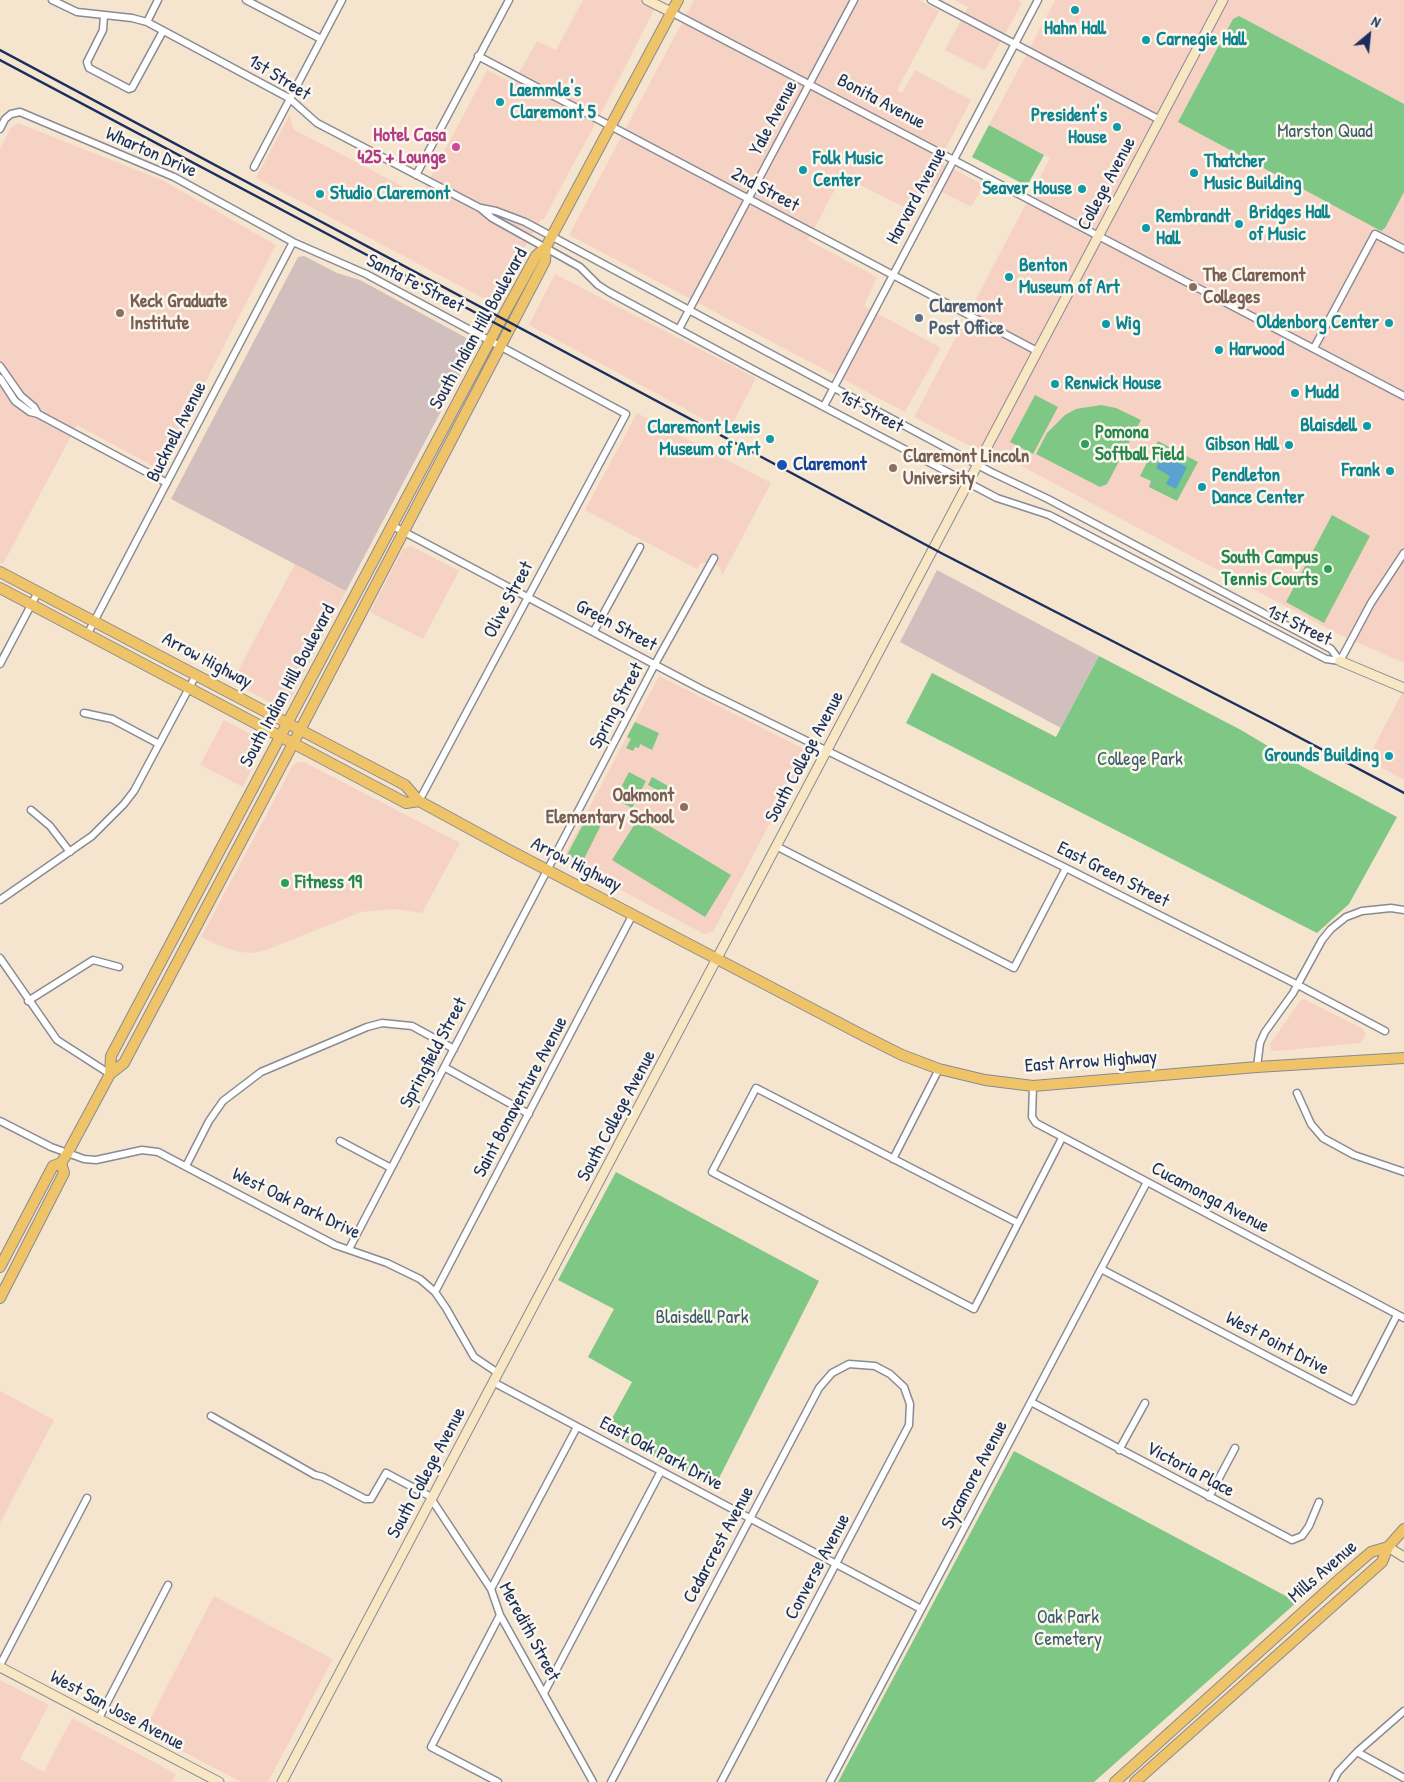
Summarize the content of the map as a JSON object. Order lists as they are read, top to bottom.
{
  "streets": {
    "main road": [
      "South Indian Hill Boulevard",
      "Arrow Highway",
      "East Arrow Highway",
      "Mills Avenue"
    ],
    "street": [
      "1st Street",
      "Bonita Avenue",
      "Yale Avenue",
      "Wharton Drive",
      "College Avenue",
      "2nd Street",
      "Harvard Avenue",
      "Santa Fe Street",
      "Bucknell Avenue",
      "Olive Street",
      "Green Street",
      "Spring Street",
      "South College Avenue",
      "East Green Street",
      "Springfield Street",
      "Saint Bonaventure Avenue",
      "Cucamonga Avenue",
      "West Oak Park Drive",
      "West Point Drive",
      "East Oak Park Drive",
      "Victoria Place",
      "Sycamore Avenue",
      "Cedarcrest Avenue",
      "Converse Avenue",
      "Meredith Street",
      "West San Jose Avenue"
    ]
  },
  "crossings": [
    ["1st Street", "Yale Avenue"],
    ["1st Street", "College Avenue"],
    ["1st Street", "Harvard Avenue"],
    ["1st Street", "South Indian Hill Boulevard"],
    ["1st Street", "South College Avenue"],
    ["Bonita Avenue", "Yale Avenue"],
    ["Bonita Avenue", "College Avenue"],
    ["Bonita Avenue", "Harvard Avenue"],
    ["Yale Avenue", "2nd Street"],
    ["Wharton Drive", "Santa Fe Street"],
    ["Wharton Drive", "Bucknell Avenue"],
    ["College Avenue", "2nd Street"],
    ["College Avenue", "South College Avenue"],
    ["2nd Street", "Harvard Avenue"],
    ["Santa Fe Street", "South Indian Hill Boulevard"],
    ["Santa Fe Street", "Bucknell Avenue"],
    ["Santa Fe Street", "Olive Street"],
    ["South Indian Hill Boulevard", "Green Street"],
    ["South Indian Hill Boulevard", "Arrow Highway"],
    ["South Indian Hill Boulevard", "West Oak Park Drive"],
    ["Bucknell Avenue", "Arrow Highway"],
    ["Olive Street", "Green Street"],
    ["Olive Street", "Arrow Highway"],
    ["Green Street", "Spring Street"],
    ["Green Street", "South College Avenue"],
    ["Green Street", "East Green Street"],
    ["Arrow Highway", "Spring Street"],
    ["Arrow Highway", "South College Avenue"],
    ["Arrow Highway", "Springfield Street"],
    ["Arrow Highway", "East Arrow Highway"],
    ["Arrow Highway", "Saint Bonaventure Avenue"],
    ["Spring Street", "Springfield Street"],
    ["South College Avenue", "East Green Street"],
    ["South College Avenue", "East Arrow Highway"],
    ["South College Avenue", "West Oak Park Drive"],
    ["South College Avenue", "East Oak Park Drive"],
    ["South College Avenue", "Meredith Street"],
    ["Springfield Street", "West Oak Park Drive"],
    ["East Arrow Highway", "Cucamonga Avenue"],
    ["Saint Bonaventure Avenue", "West Oak Park Drive"],
    ["Cucamonga Avenue", "West Point Drive"],
    ["Cucamonga Avenue", "Sycamore Avenue"],
    ["West Point Drive", "Sycamore Avenue"],
    ["East Oak Park Drive", "Sycamore Avenue"],
    ["East Oak Park Drive", "Cedarcrest Avenue"],
    ["East Oak Park Drive", "Converse Avenue"],
    ["Victoria Place", "Sycamore Avenue"],
    ["Cedarcrest Avenue", "Converse Avenue"]
  ],
  "parks": [
    "Marston Quad",
    "College Park",
    "Blaisdell Park",
    "Oak Park Cemetery"
  ],
  "places": [
    "Hahn Hall",
    "Carnegie Hall",
    "Laemmle's Claremont 5",
    "President's House",
    "Hotel Casa 425 + Lounge",
    "Folk Music Center",
    "Thatcher Music Building",
    "Seaver House",
    "Studio Claremont",
    "Bridges Hall of Music",
    "Rembrandt Hall",
    "Benton Museum of Art",
    "The Claremont Colleges",
    "Keck Graduate Institute",
    "Claremont Post Office",
    "Oldenborg Center",
    "Wig",
    "Harwood",
    "Renwick House",
    "Mudd",
    "Blaisdell",
    "Claremont Lewis Museum of Art",
    "Pomona Softball Field",
    "Gibson Hall",
    "Claremont",
    "Claremont Lincoln University",
    "Frank",
    "Pendleton Dance Center",
    "South Campus Tennis Courts",
    "Grounds Building",
    "Oakmont Elementary School",
    "Fitness 19"
  ],
  "north": "top right"
}
